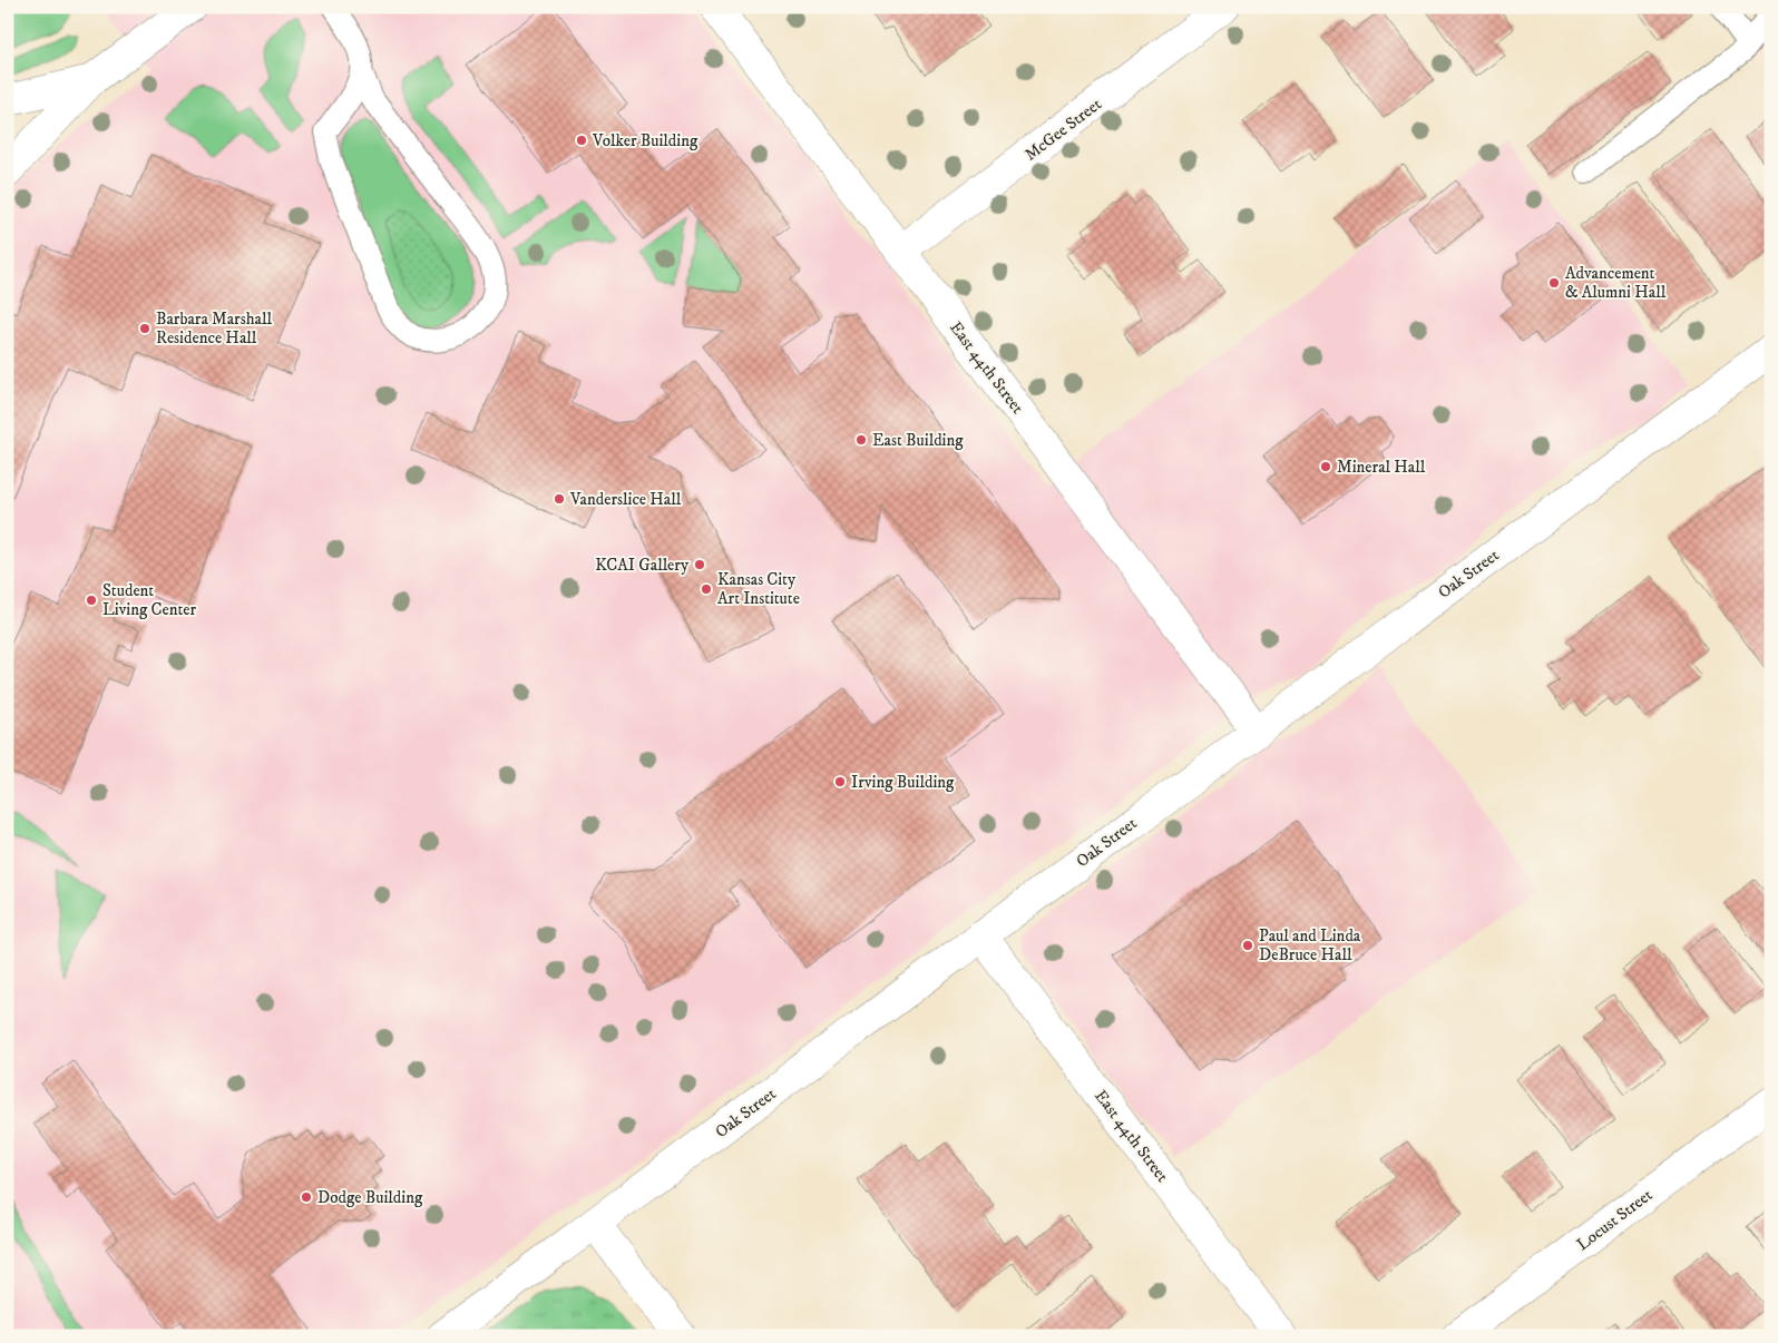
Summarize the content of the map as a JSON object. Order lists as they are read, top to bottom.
{
  "streets": {
    "street": [
      "McGee Street",
      "East 44th Street",
      "Oak Street",
      "Locust Street"
    ]
  },
  "crossings": [
    ["McGee Street", "East 44th Street"],
    ["East 44th Street", "Oak Street"]
  ],
  "places": [
    "Volker Building",
    "Advancement & Alumni Hall",
    "Barbara Marshall Residence Hall",
    "East Building",
    "Mineral Hall",
    "Vanderslice Hall",
    "KCAI Gallery",
    "Kansas City Art Institute",
    "Student Living Center",
    "Irving Building",
    "Paul and Linda DeBruce Hall",
    "Dodge Building"
  ]
}
